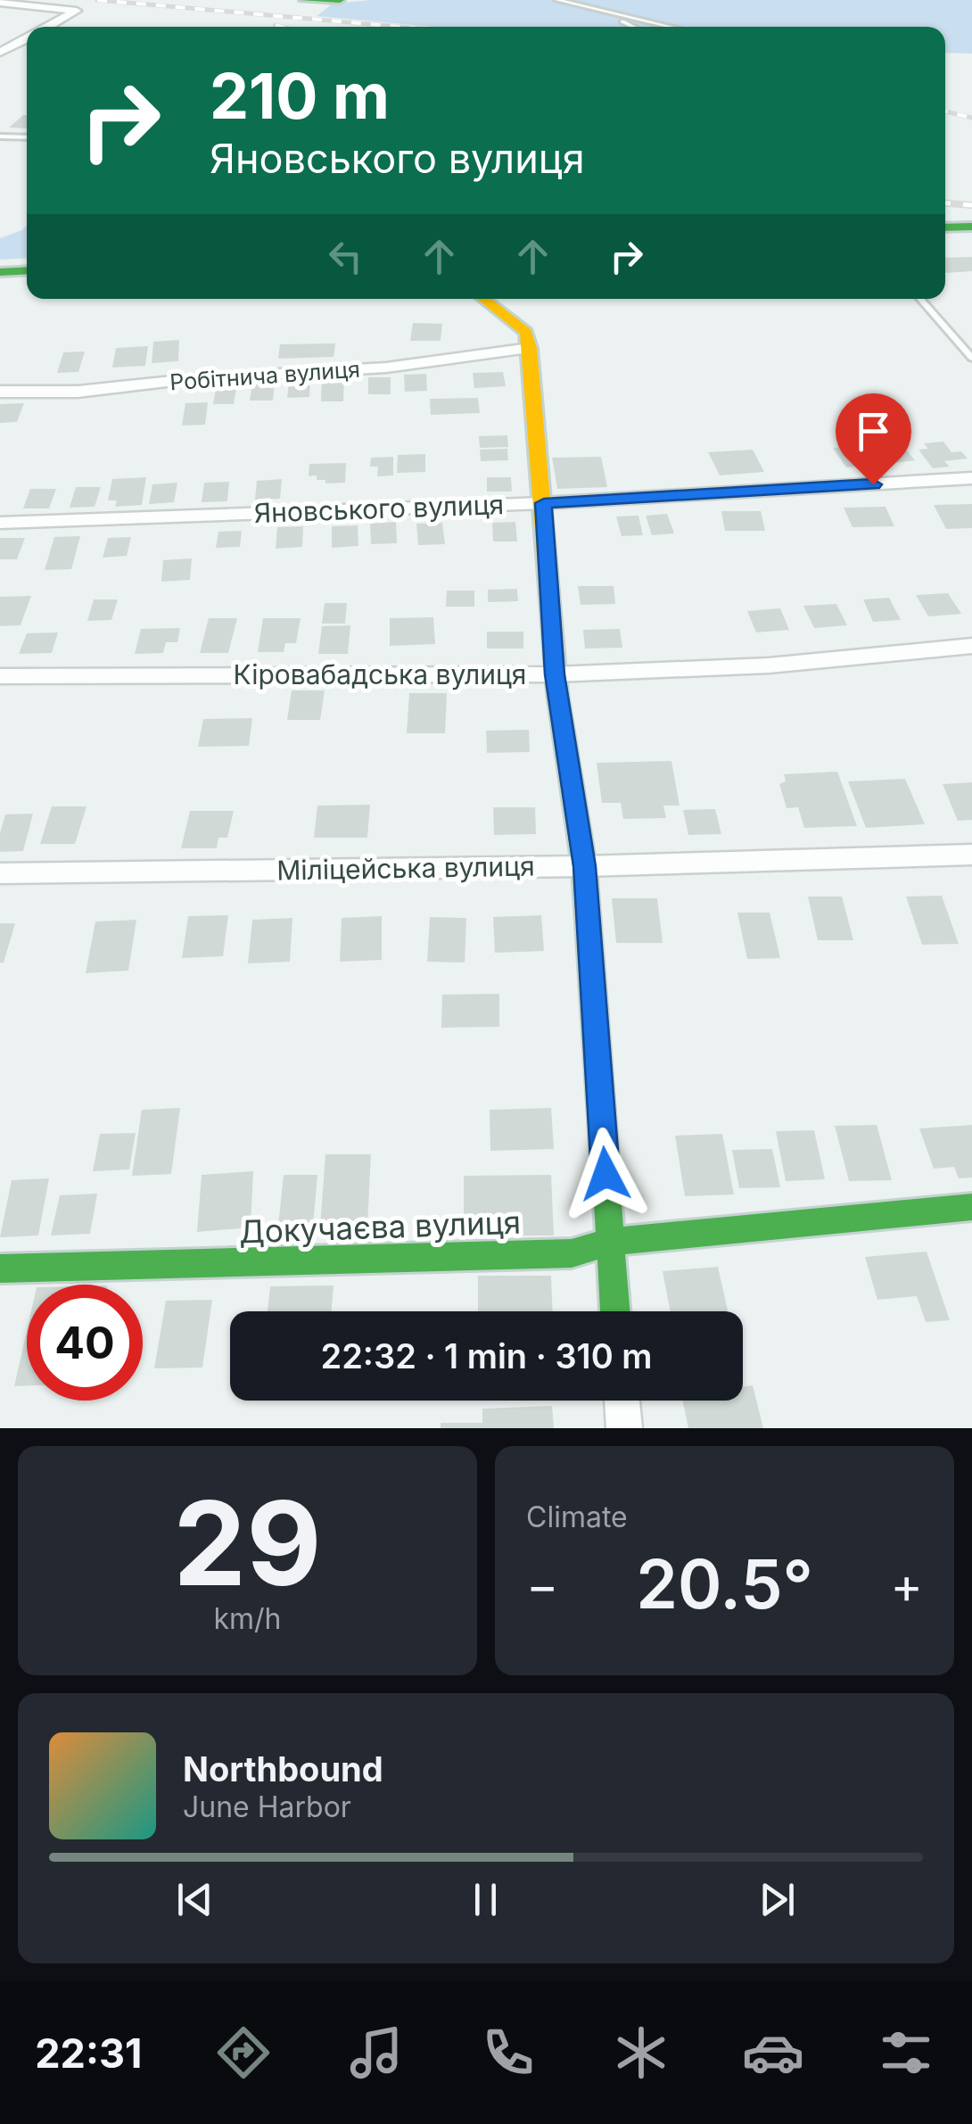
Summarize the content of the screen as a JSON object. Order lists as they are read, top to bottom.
{
  "streets": {
    "street": [
      "Робітнича вулиця",
      "Яновського вулиця",
      "Кіровабадська вулиця",
      "Міліцейська вулиця",
      "Докучаєва вулиця"
    ]
  },
  "page": {
    "turn": ["210 m", "Яновського вулиця"],
    "limit": "40",
    "trip": "22:32 · 1 min · 310 m",
    "tile": [
      ["29", "km/h"],
      "Climate"
    ],
    "heat": ["−", "20.5°", "+"],
    "song": ["Northbound", "June Harbor"],
    "tabs": "22:31"
  }
}
